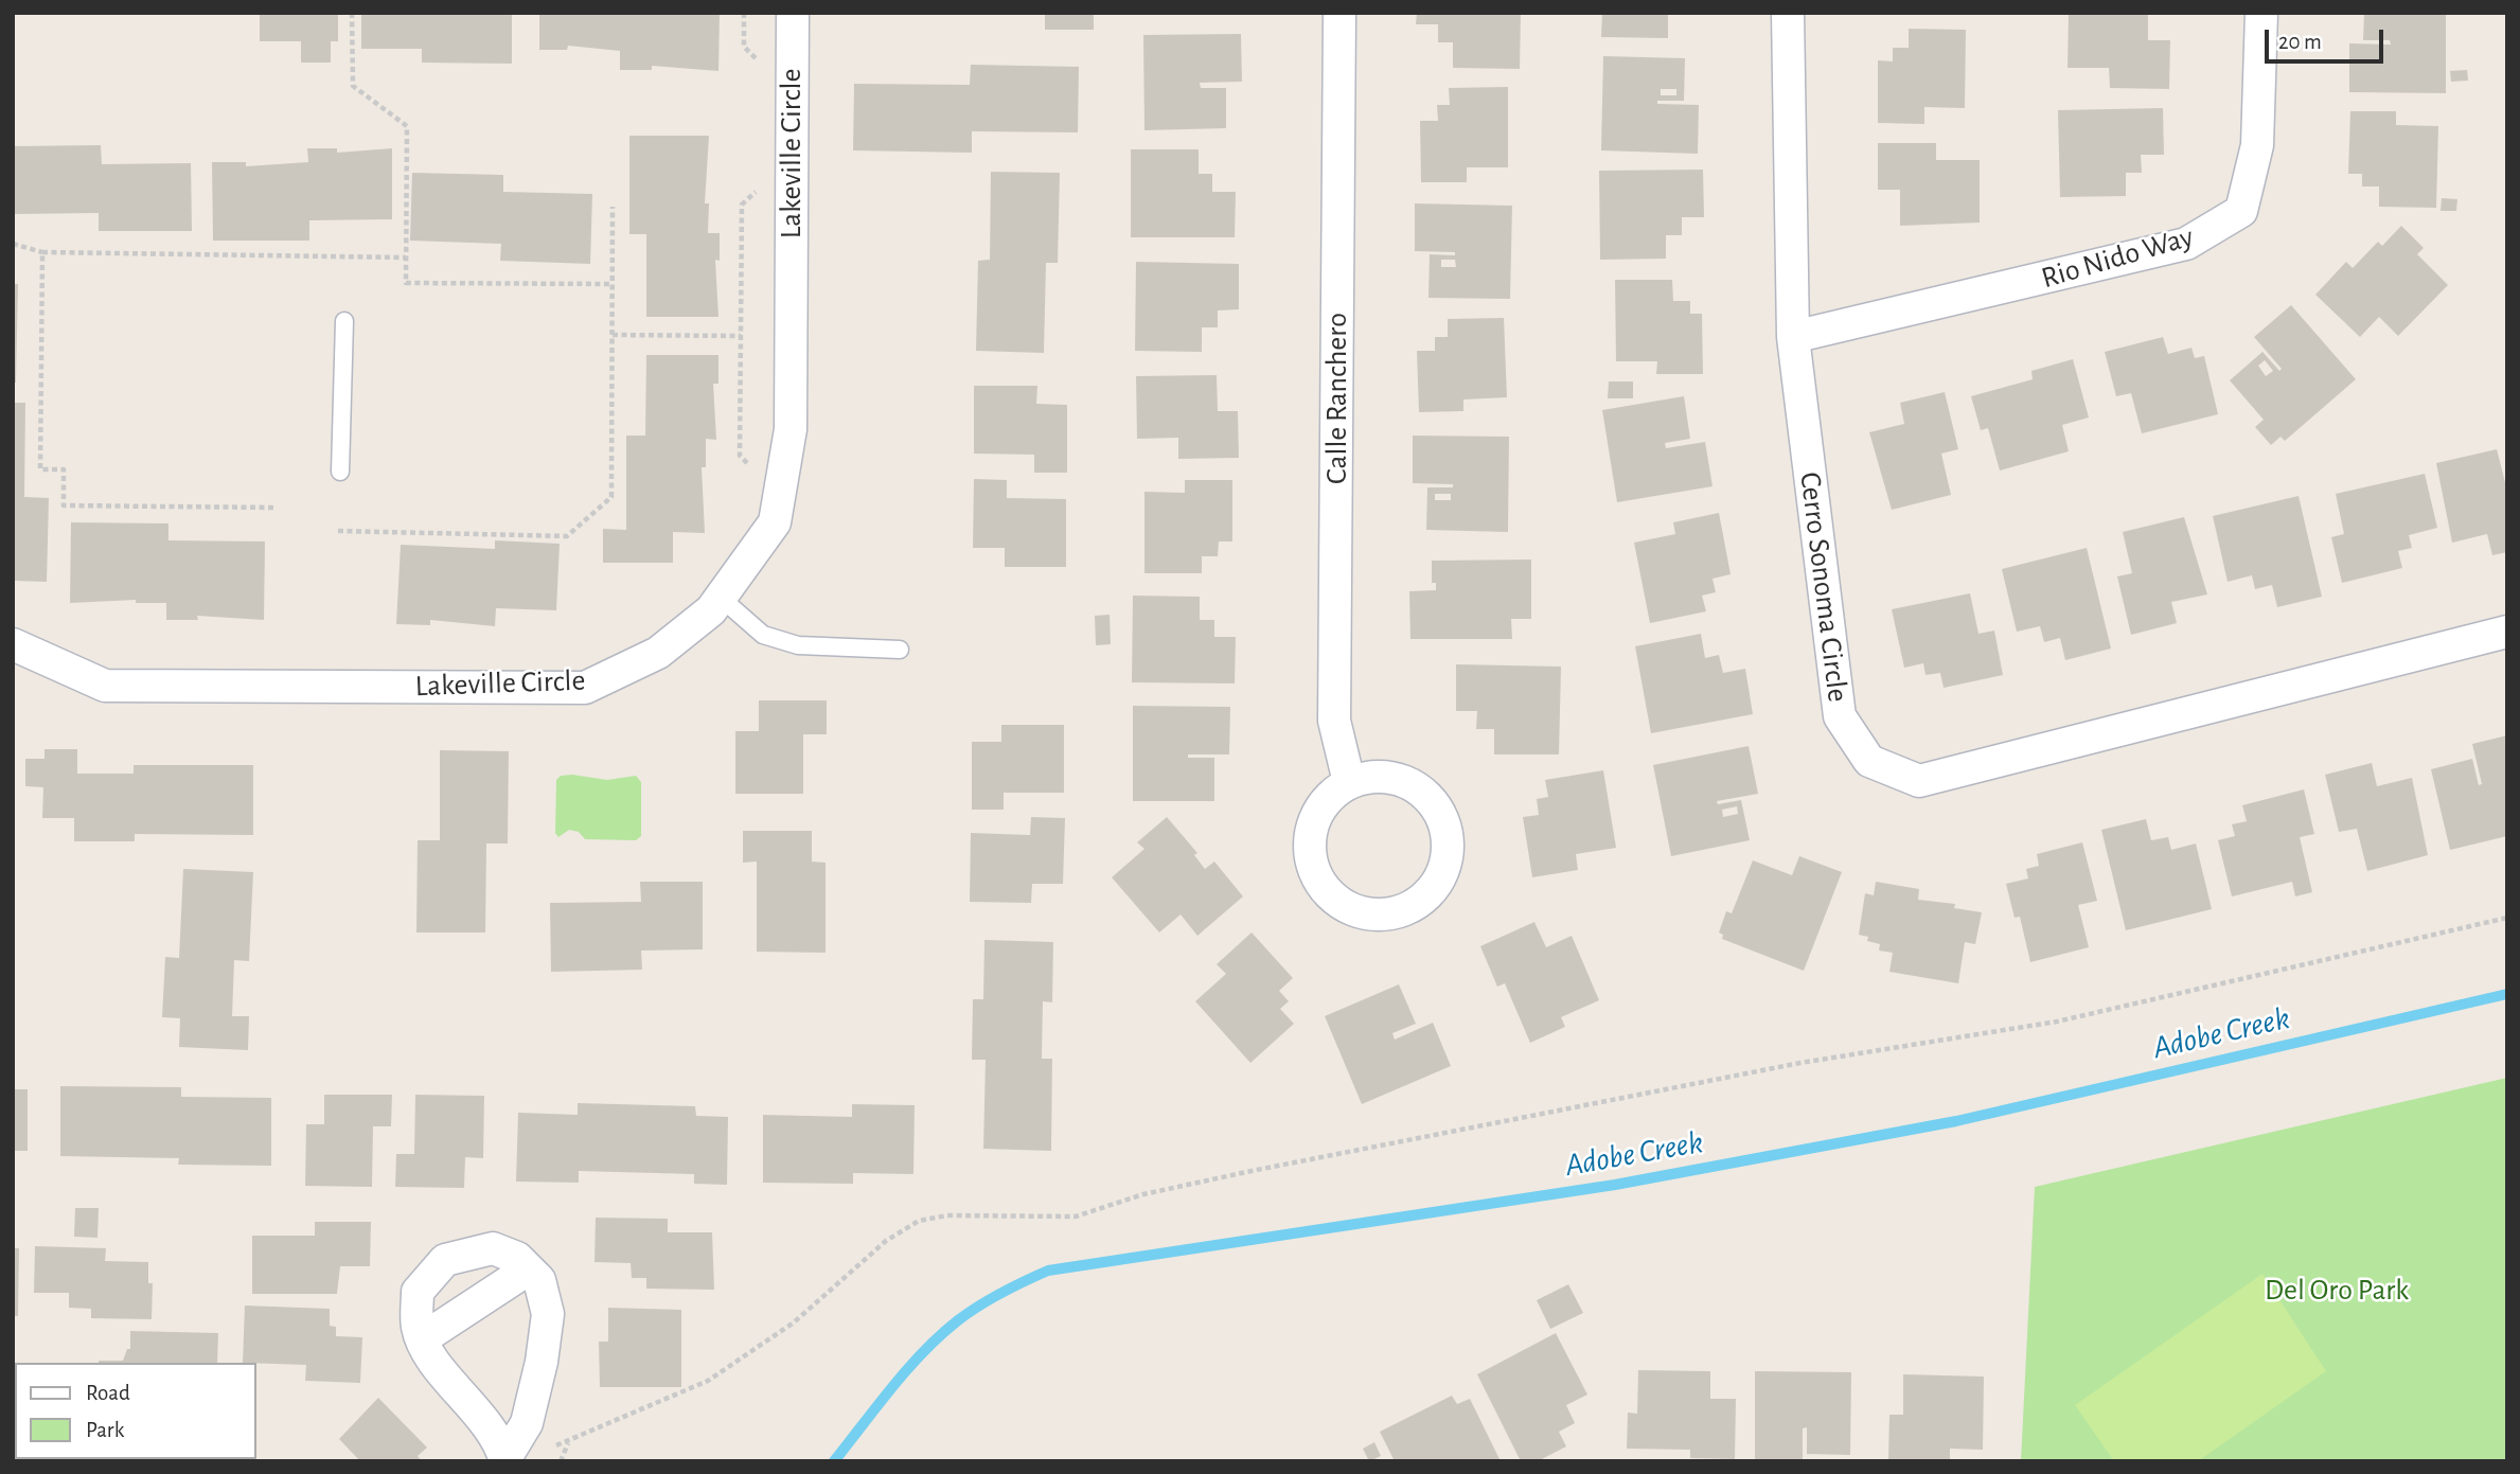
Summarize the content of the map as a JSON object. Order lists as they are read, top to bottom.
{
  "streets": {
    "street": [
      "Lakeville Circle",
      "Rio Nido Way",
      "Calle Ranchero",
      "Cerro Sonoma Circle"
    ]
  },
  "crossings": [
    ["Rio Nido Way", "Cerro Sonoma Circle"]
  ],
  "water": ["Adobe Creek"],
  "parks": ["Del Oro Park"],
  "legend": ["Road", "Park"],
  "scale_bar": "20 m"
}
